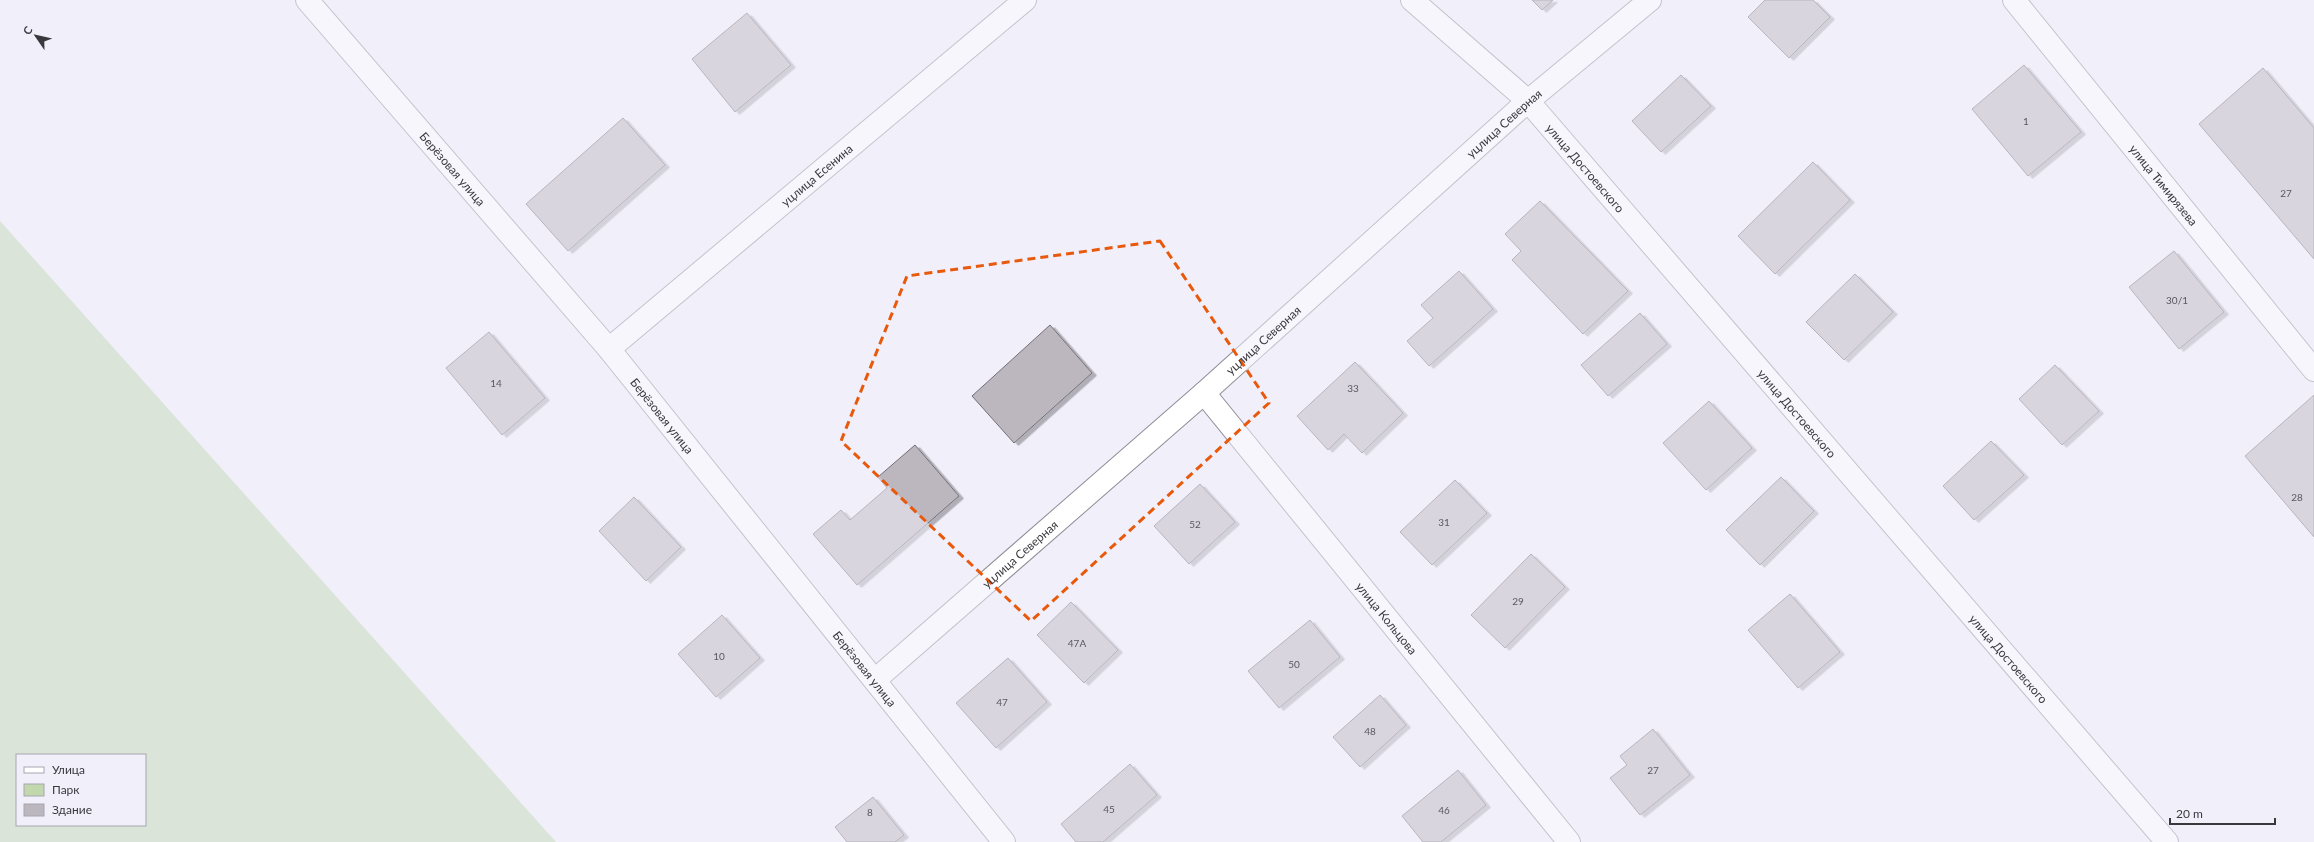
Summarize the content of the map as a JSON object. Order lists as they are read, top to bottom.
{
  "streets": {
    "street": [
      "уцлица Северная",
      "Берёзовая улица",
      "улица Достоевского",
      "уцлица Есенина",
      "улица Тимирязева",
      "улица Кольцова"
    ]
  },
  "crossings": [
    ["уцлица Северная", "Берёзовая улица"],
    ["уцлица Северная", "улица Достоевского"],
    ["уцлица Северная", "улица Кольцова"],
    ["Берёзовая улица", "уцлица Есенина"]
  ],
  "house_numbers": [
    "1",
    "27",
    "30/1",
    "14",
    "33",
    "28",
    "31",
    "52",
    "29",
    "47А",
    "10",
    "50",
    "47",
    "48",
    "27",
    "45",
    "46",
    "8"
  ],
  "legend": ["Улица", "Парк", "Здание"],
  "scale_bar": "20 m",
  "north": "top left"
}
